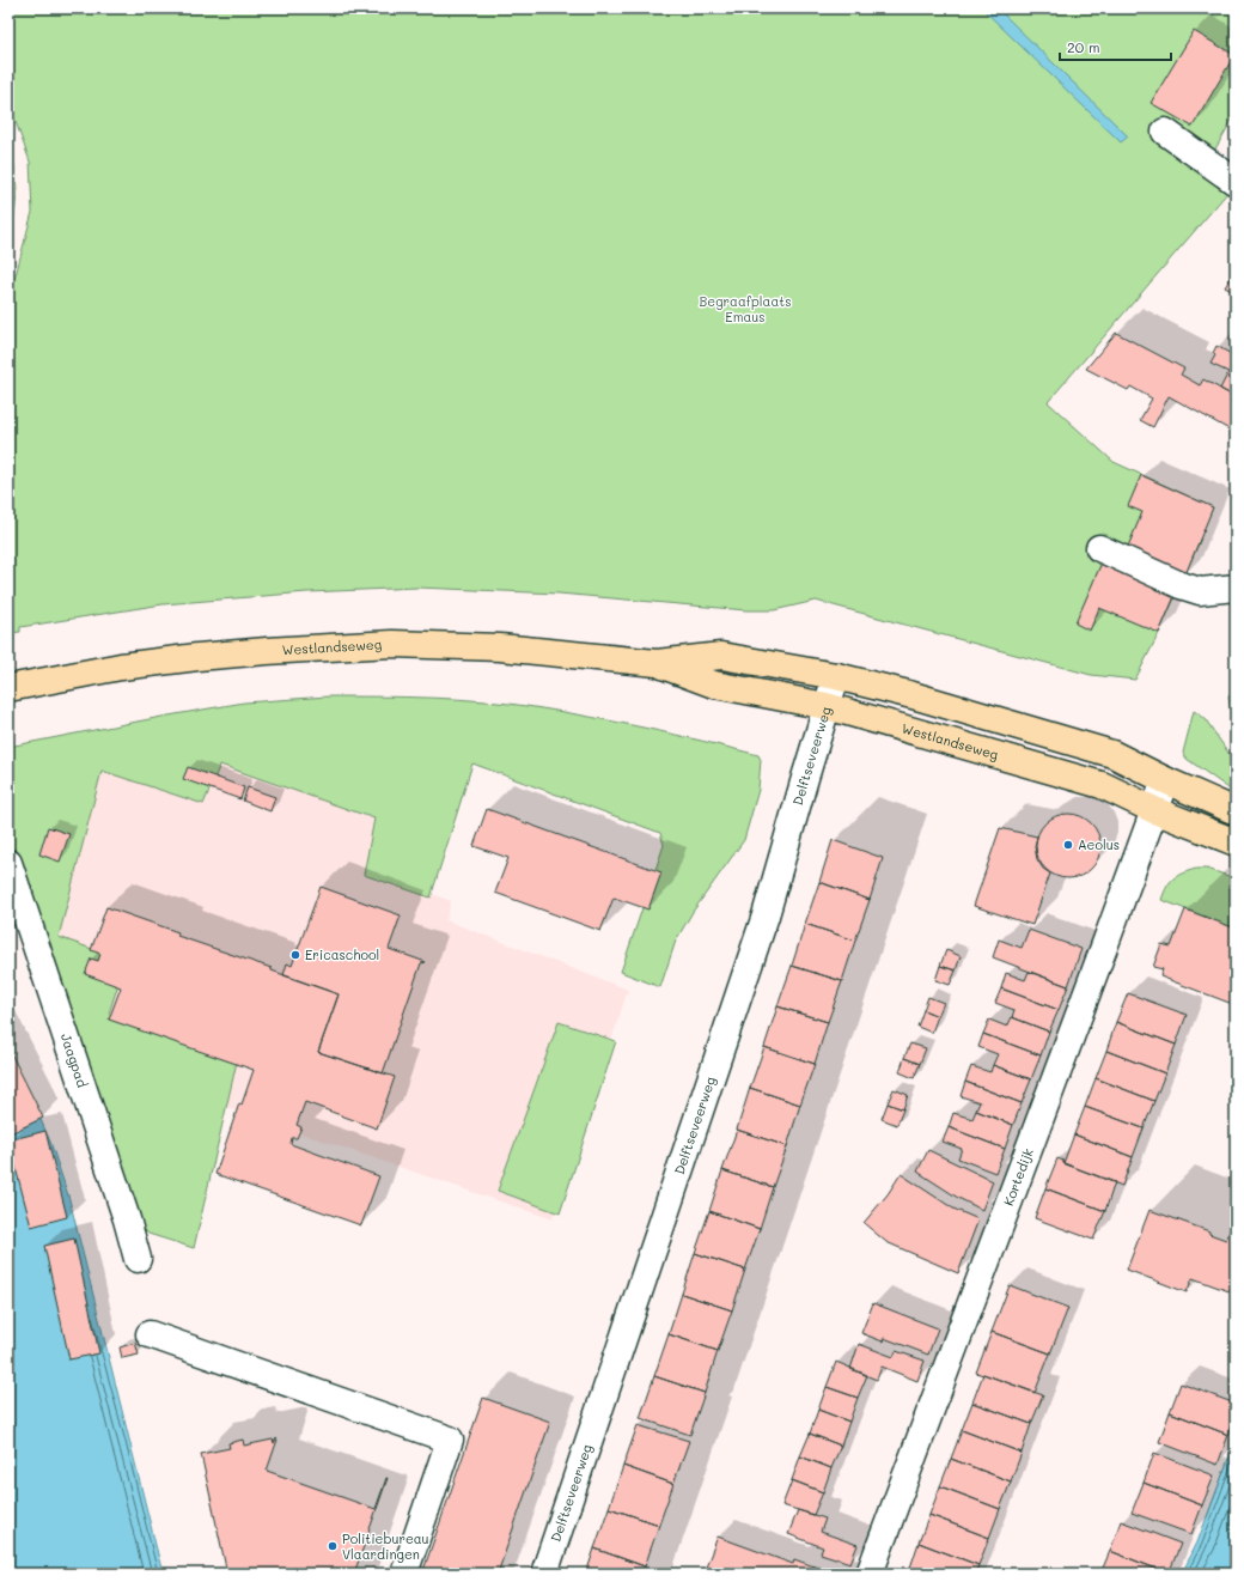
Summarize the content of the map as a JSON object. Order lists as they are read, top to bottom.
{
  "streets": {
    "main road": ["Westlandseweg"],
    "street": ["Delftseveerweg", "Jaagpad", "Kortedijk"]
  },
  "crossings": [
    ["Westlandseweg", "Delftseveerweg"],
    ["Westlandseweg", "Kortedijk"]
  ],
  "parks": ["Begraafplaats Emaus"],
  "places": ["Aeolus", "Ericaschool", "Politiebureau Vlaardingen"],
  "scale_bar": "20 m"
}
